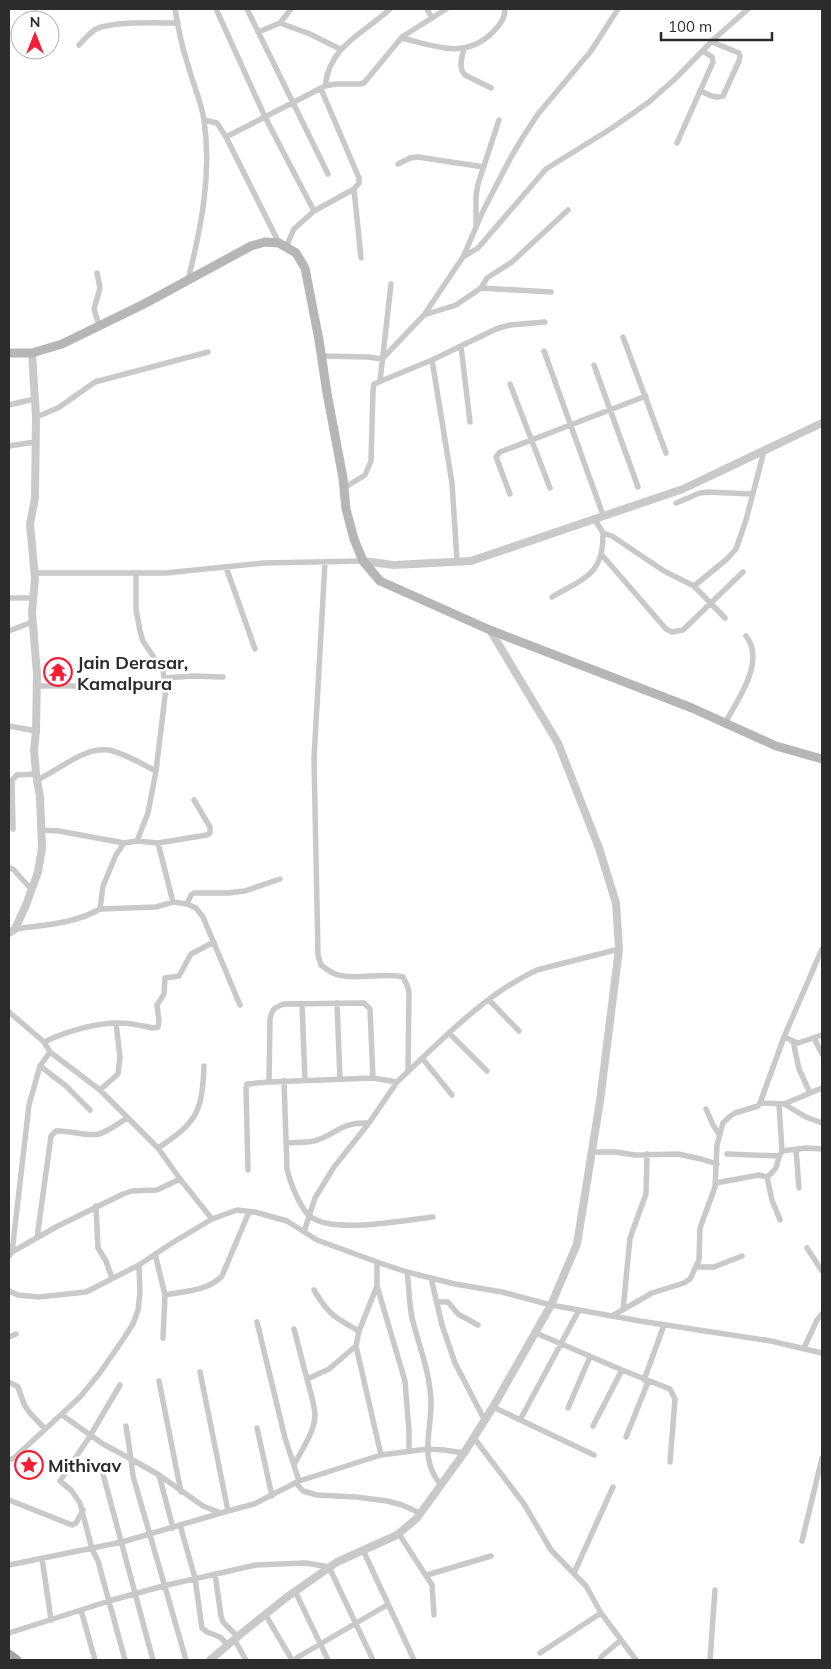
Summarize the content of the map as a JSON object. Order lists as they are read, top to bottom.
{
  "places": {
    "temple": ["Jain Derasar, Kamalpura"],
    "place": ["Mithivav"]
  },
  "scale_bar": "100 m",
  "north": "top"
}
